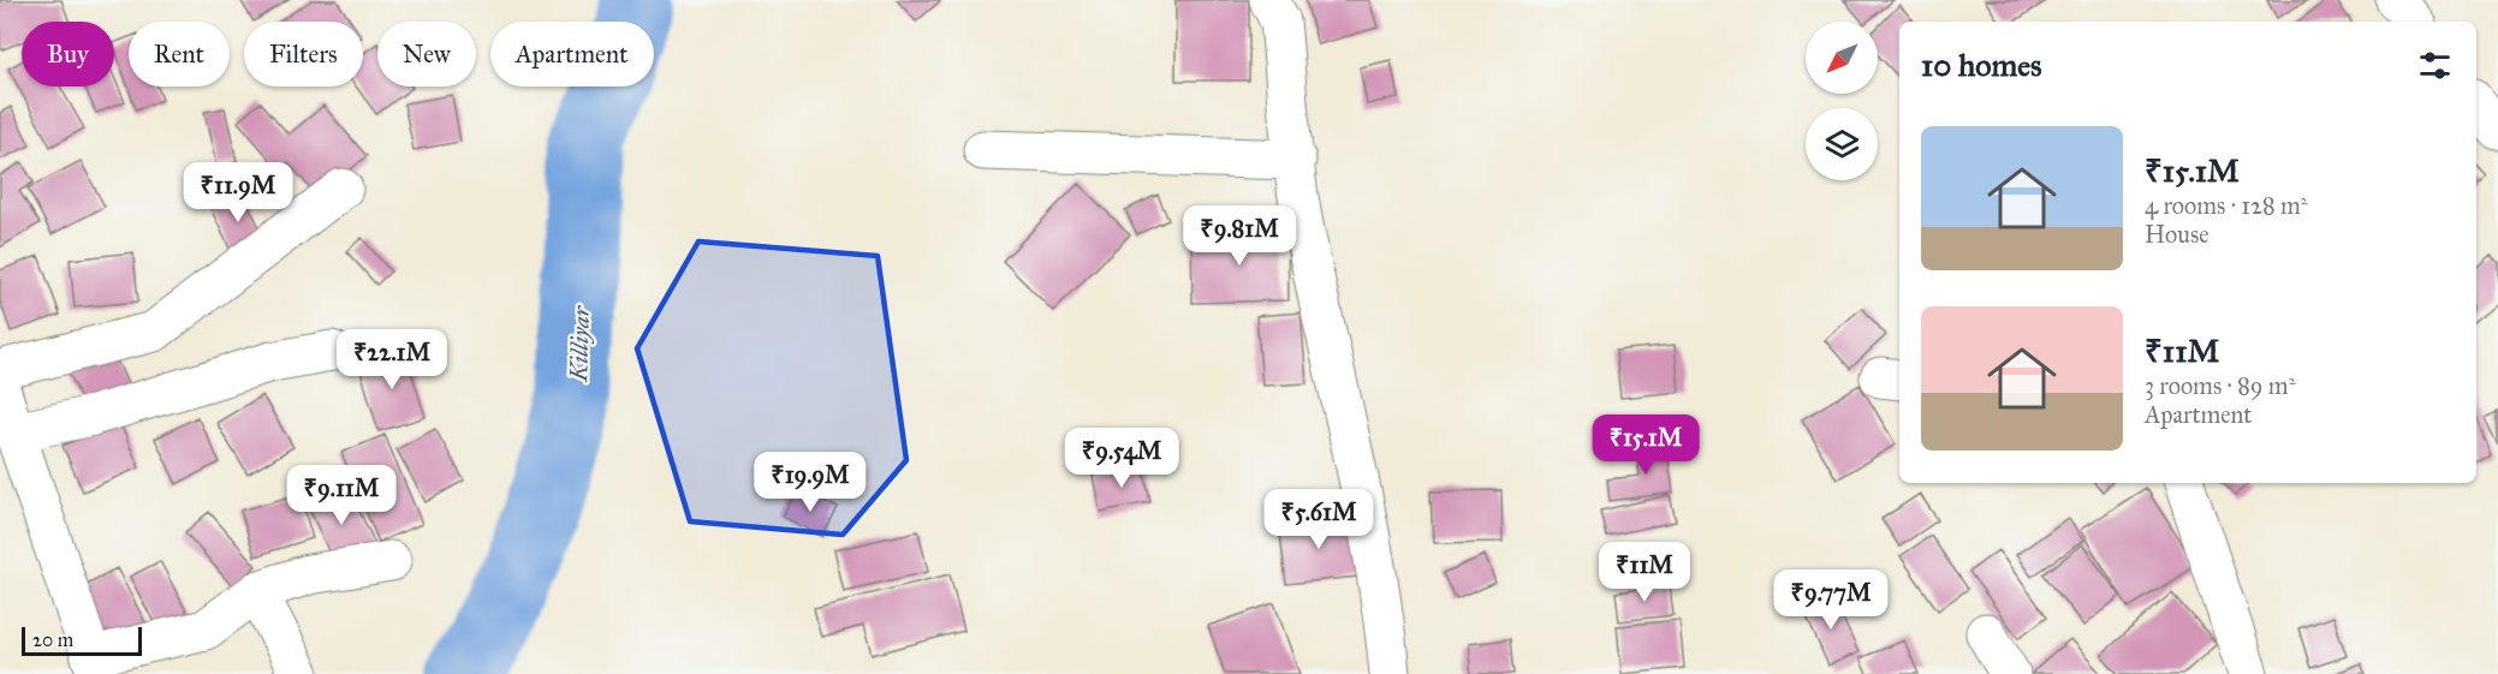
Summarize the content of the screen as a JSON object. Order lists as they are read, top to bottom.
{
  "water": ["Killiyar"],
  "scale_bar": "20 m",
  "north": "bottom left",
  "page": {
    "chip": [
      "Buy",
      "Rent",
      "Filters",
      "New",
      "Apartment"
    ],
    "heading": "10 homes",
    "list": [
      {
        "name": "₹15.1M",
        "note": "4 rooms · 128 m² · House"
      },
      {
        "name": "₹11M",
        "note": "3 rooms · 89 m² · Apartment"
      }
    ],
    "price": [
      "₹11.9M",
      "₹9.81M",
      "₹22.1M",
      "₹15.1M",
      "₹9.54M",
      "₹19.9M",
      "₹9.11M",
      "₹5.61M",
      "₹11M",
      "₹9.77M"
    ],
    "scale": "20 m"
  }
}
